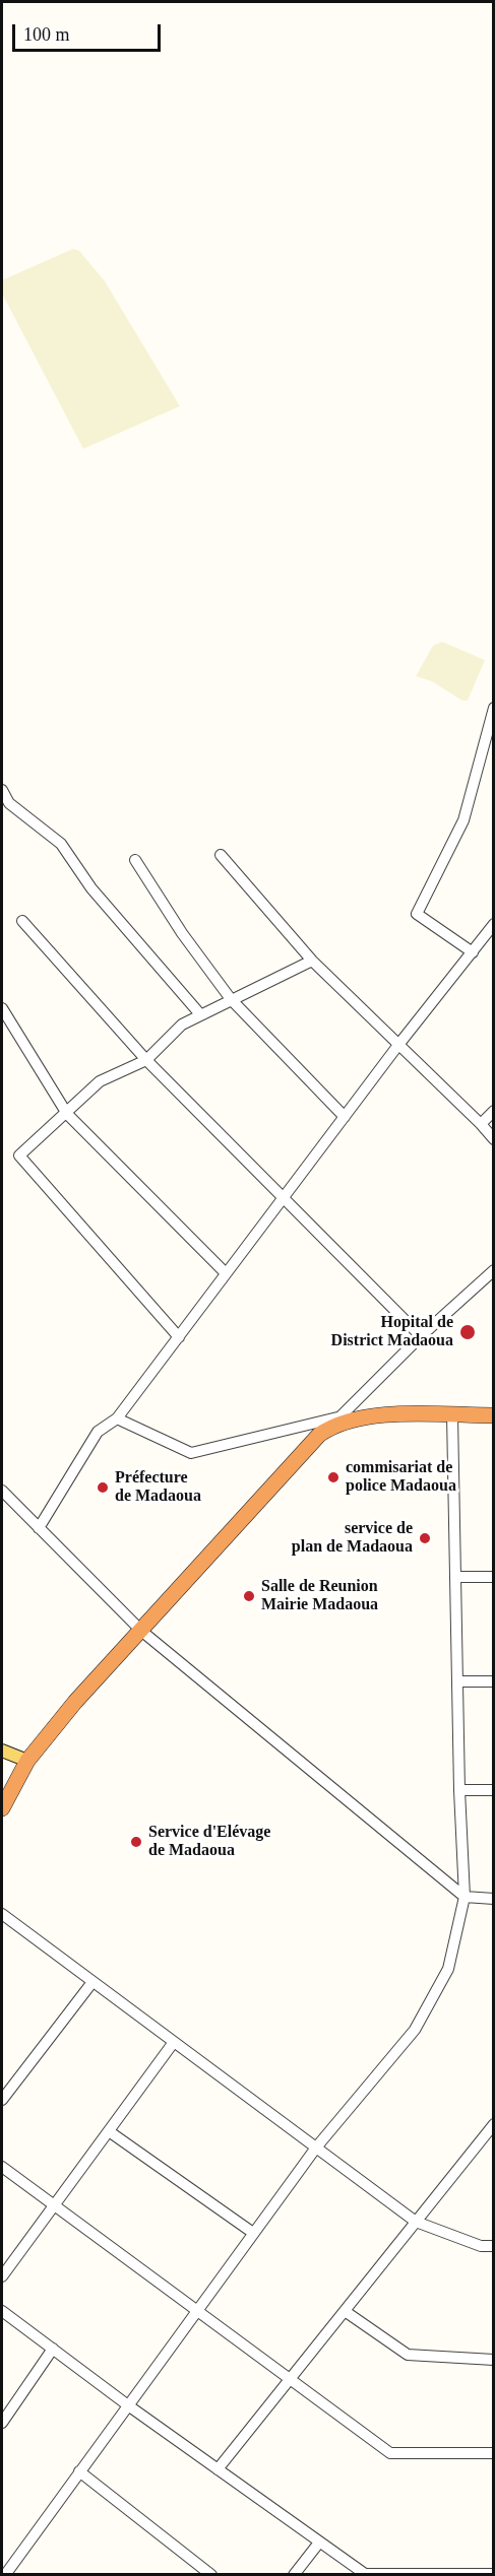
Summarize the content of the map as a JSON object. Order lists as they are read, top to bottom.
{
  "places": [
    "Hopital de District Madaoua",
    "commisariat de police Madaoua",
    "Préfecture de Madaoua",
    "service de plan de Madaoua",
    "Salle de Reunion Mairie Madaoua",
    "Service d'Elévage de Madaoua"
  ],
  "scale_bar": "100 m"
}
